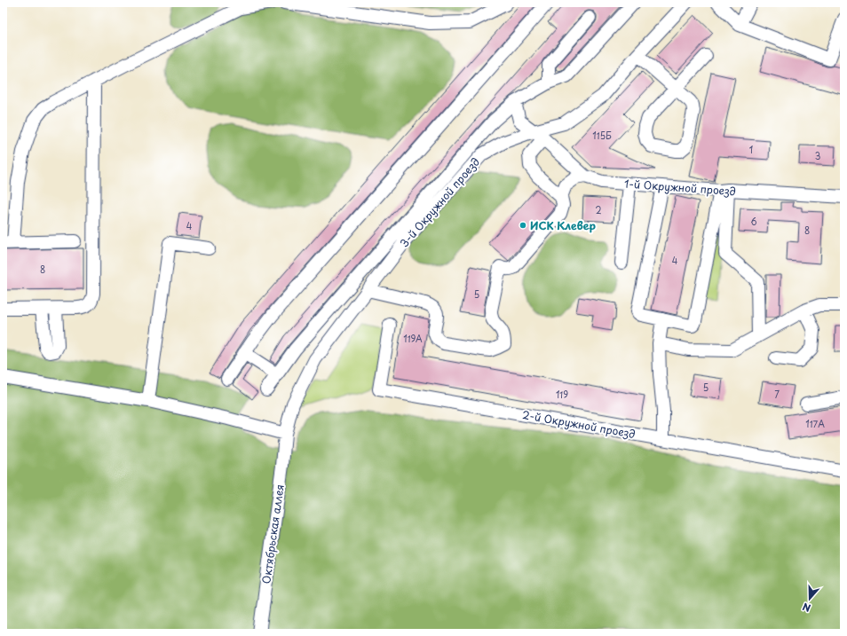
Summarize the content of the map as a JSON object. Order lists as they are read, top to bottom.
{
  "streets": {
    "street": [
      "1-й Окружной проезд",
      "3-й Окружной проезд",
      "2-й Окружной проезд",
      "Октябрьская аллея"
    ]
  },
  "crossings": [
    ["1-й Окружной проезд", "3-й Окружной проезд"],
    ["3-й Окружной проезд", "Октябрьская аллея"]
  ],
  "places": ["ИСК Клевер"],
  "house_numbers": [
    "115Б",
    "1",
    "3",
    "2",
    "6",
    "4",
    "8",
    "4",
    "8",
    "5",
    "119А",
    "5",
    "119",
    "7",
    "117А"
  ],
  "north": "bottom"
}
